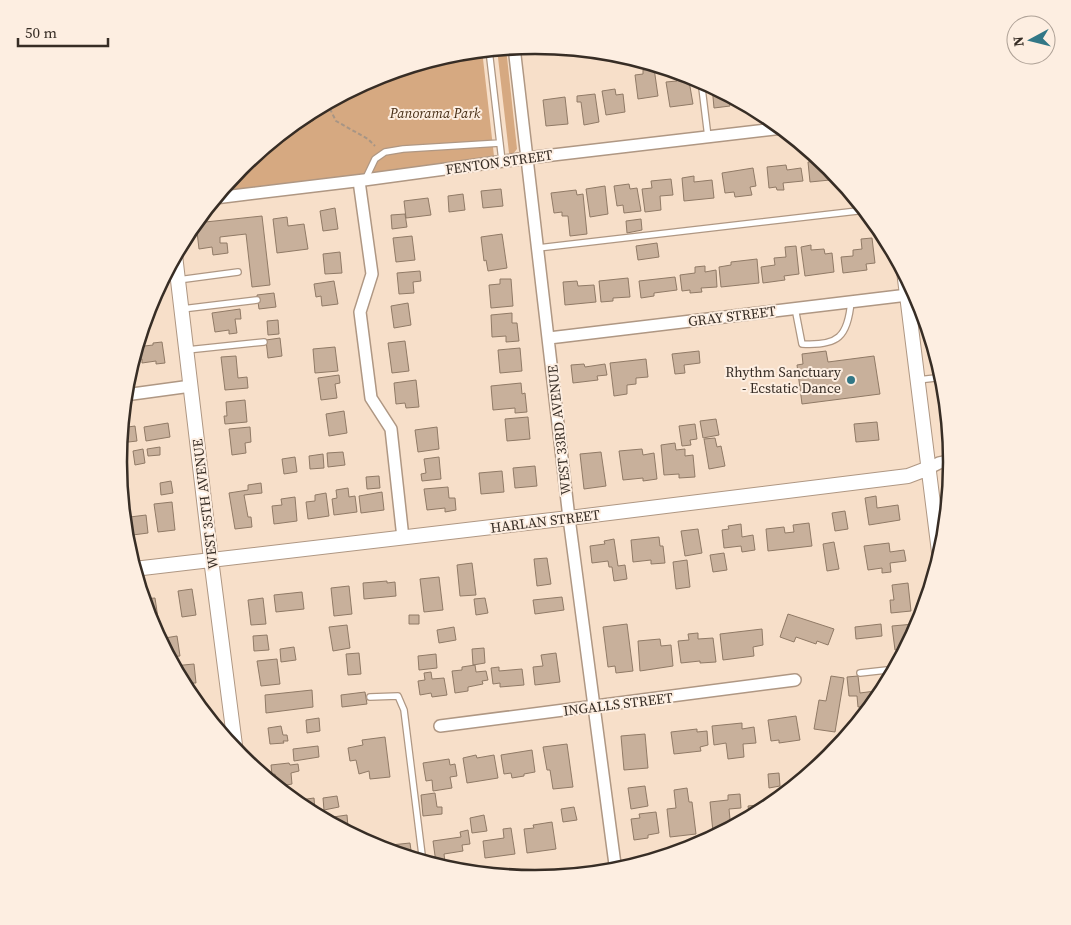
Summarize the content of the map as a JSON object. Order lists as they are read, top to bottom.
{
  "streets": {
    "street": [
      "FENTON STREET",
      "GRAY STREET",
      "WEST 33RD AVENUE",
      "WEST 35TH AVENUE",
      "HARLAN STREET",
      "INGALLS STREET"
    ]
  },
  "crossings": [
    ["FENTON STREET", "WEST 33RD AVENUE"],
    ["GRAY STREET", "WEST 33RD AVENUE"],
    ["WEST 33RD AVENUE", "HARLAN STREET"],
    ["WEST 33RD AVENUE", "INGALLS STREET"],
    ["WEST 35TH AVENUE", "HARLAN STREET"]
  ],
  "parks": ["Panorama Park"],
  "places": ["Rhythm Sanctuary - Ecstatic Dance"],
  "scale_bar": "50 m",
  "north": "left"
}
